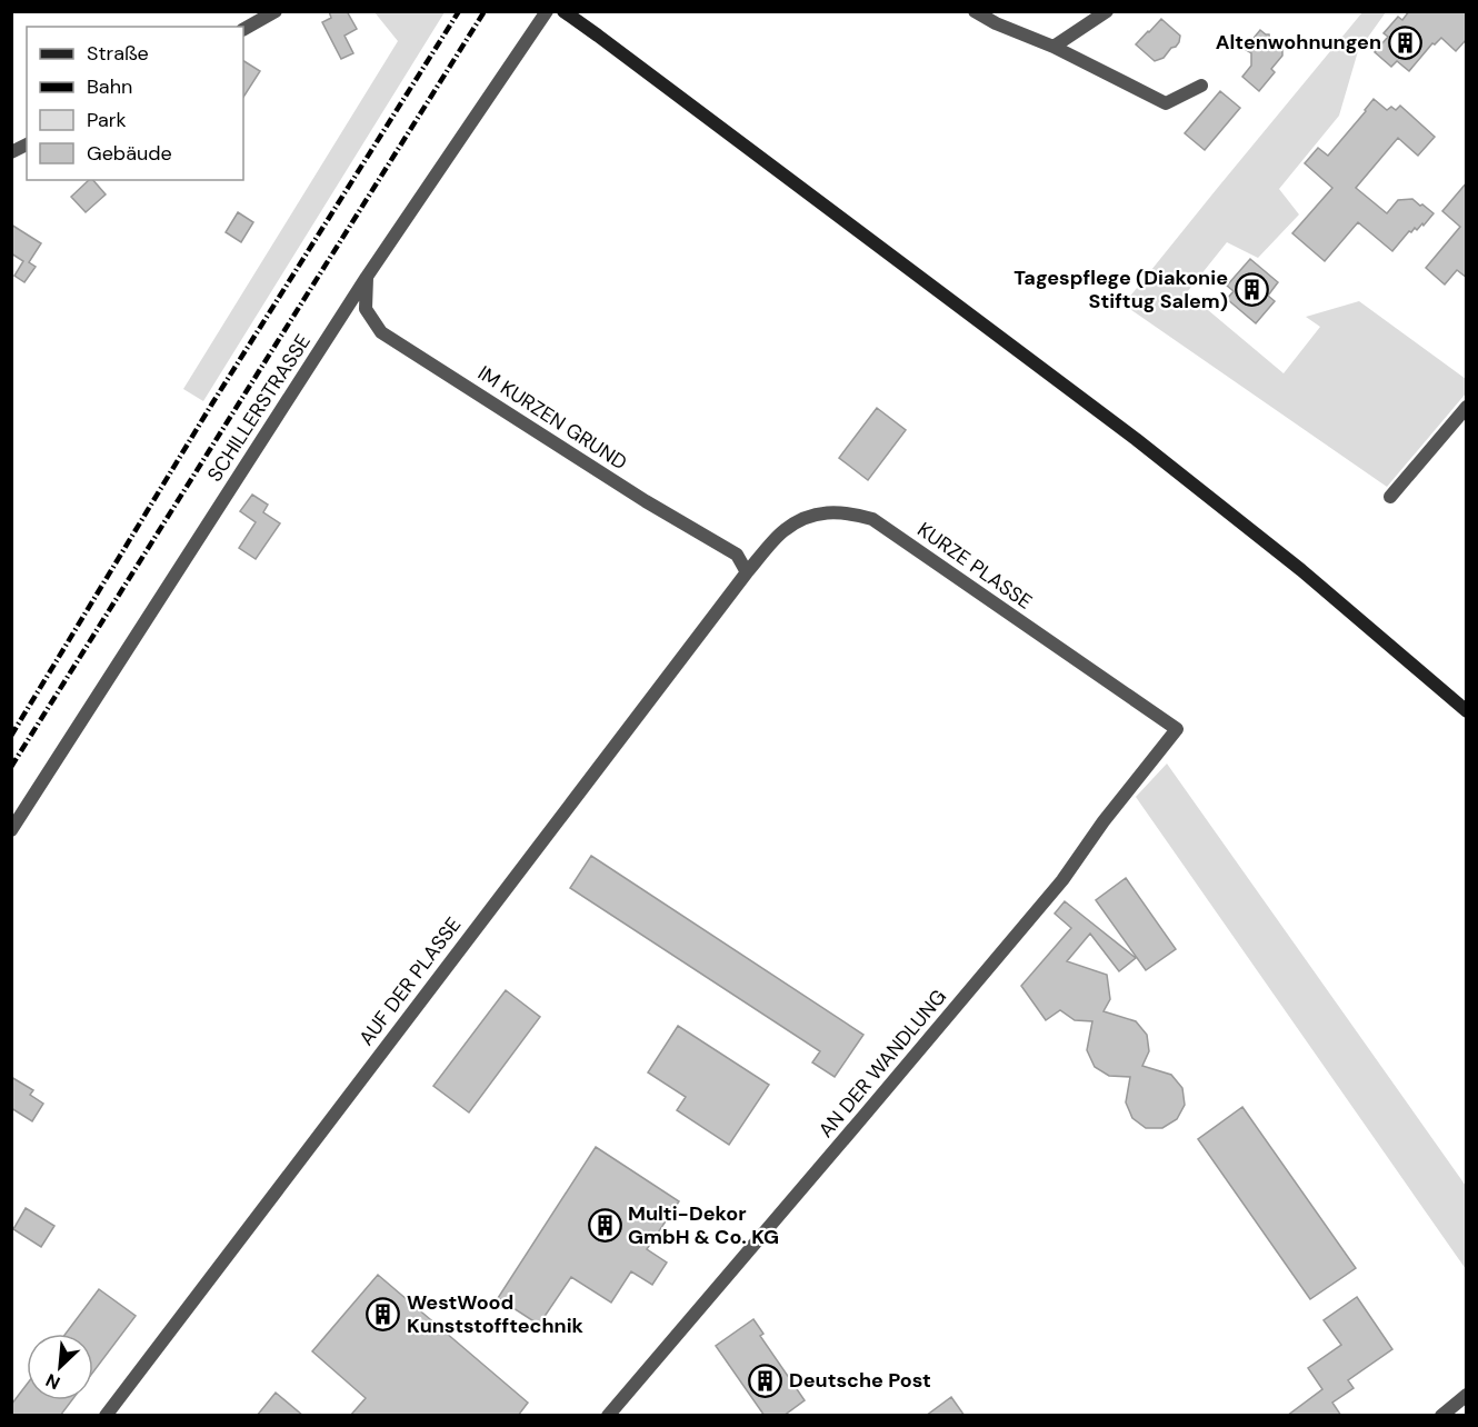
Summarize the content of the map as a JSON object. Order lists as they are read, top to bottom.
{
  "streets": {
    "street": [
      "SCHILLERSTRASSE",
      "IM KURZEN GRUND",
      "KURZE PLASSE",
      "AUF DER PLASSE",
      "AN DER WANDLUNG"
    ]
  },
  "crossings": [
    ["SCHILLERSTRASSE", "IM KURZEN GRUND"],
    ["IM KURZEN GRUND", "KURZE PLASSE"],
    ["IM KURZEN GRUND", "AUF DER PLASSE"],
    ["KURZE PLASSE", "AUF DER PLASSE"],
    ["KURZE PLASSE", "AN DER WANDLUNG"]
  ],
  "places": {
    "building": [
      "Altenwohnungen",
      "Tagespflege (Diakonie Stiftug Salem)",
      "Multi-Dekor GmbH & Co. KG",
      "WestWood Kunststofftechnik",
      "Deutsche Post"
    ]
  },
  "legend": [
    "Straße",
    "Bahn",
    "Park",
    "Gebäude"
  ],
  "north": "bottom left"
}
